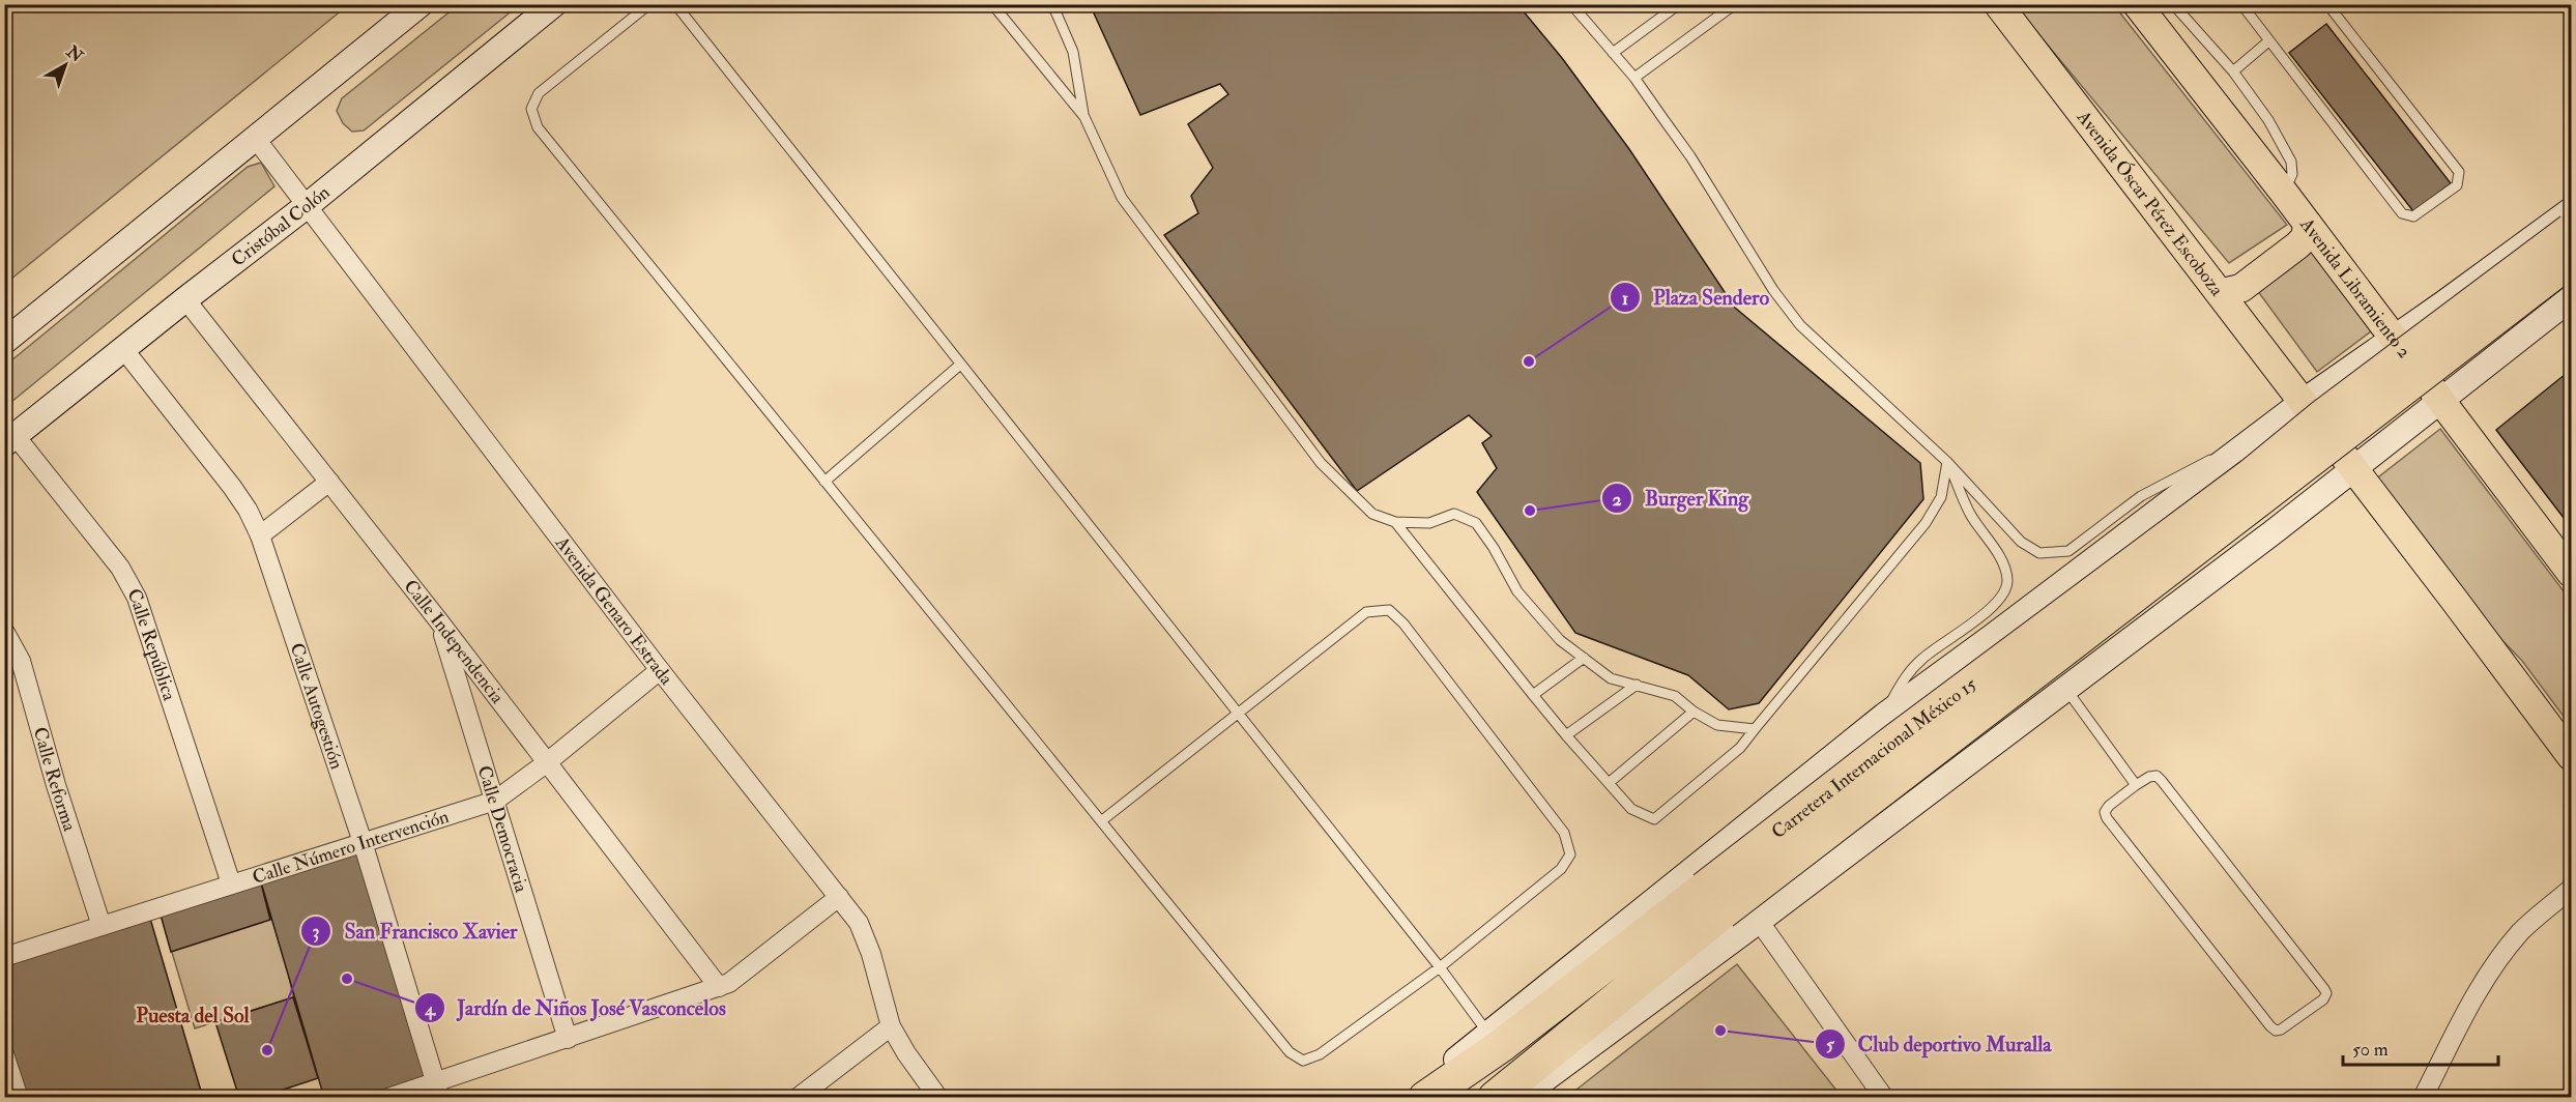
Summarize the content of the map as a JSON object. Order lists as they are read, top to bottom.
{
  "streets": {
    "highway": ["Carretera Internacional México 15"],
    "main road": ["Avenida Óscar Pérez Escoboza", "Cristóbal Colón", "Avenida Libramiento 2"],
    "street": [
      "Avenida Genaro Estrada",
      "Calle Independencia",
      "Calle República",
      "Calle Autogestión",
      "Calle Reforma",
      "Calle Democracia",
      "Calle Número Intervención"
    ]
  },
  "crossings": [
    ["Avenida Óscar Pérez Escoboza", "Carretera Internacional México 15"],
    ["Cristóbal Colón", "Avenida Genaro Estrada"],
    ["Cristóbal Colón", "Calle Independencia"],
    ["Cristóbal Colón", "Calle República"],
    ["Cristóbal Colón", "Calle Autogestión"],
    ["Avenida Genaro Estrada", "Calle Número Intervención"],
    ["Calle Independencia", "Calle Democracia"],
    ["Calle Independencia", "Calle Número Intervención"],
    ["Calle República", "Calle Número Intervención"],
    ["Calle Autogestión", "Calle Número Intervención"],
    ["Calle Reforma", "Calle Número Intervención"],
    ["Calle Democracia", "Calle Número Intervención"]
  ],
  "districts": ["Puesta del Sol"],
  "places": [
    "Plaza Sendero",
    "Burger King",
    "Jardín de Niños José Vasconcelos",
    "Club deportivo Muralla",
    "San Francisco Xavier"
  ],
  "scale_bar": "50 m",
  "north": "top right"
}
